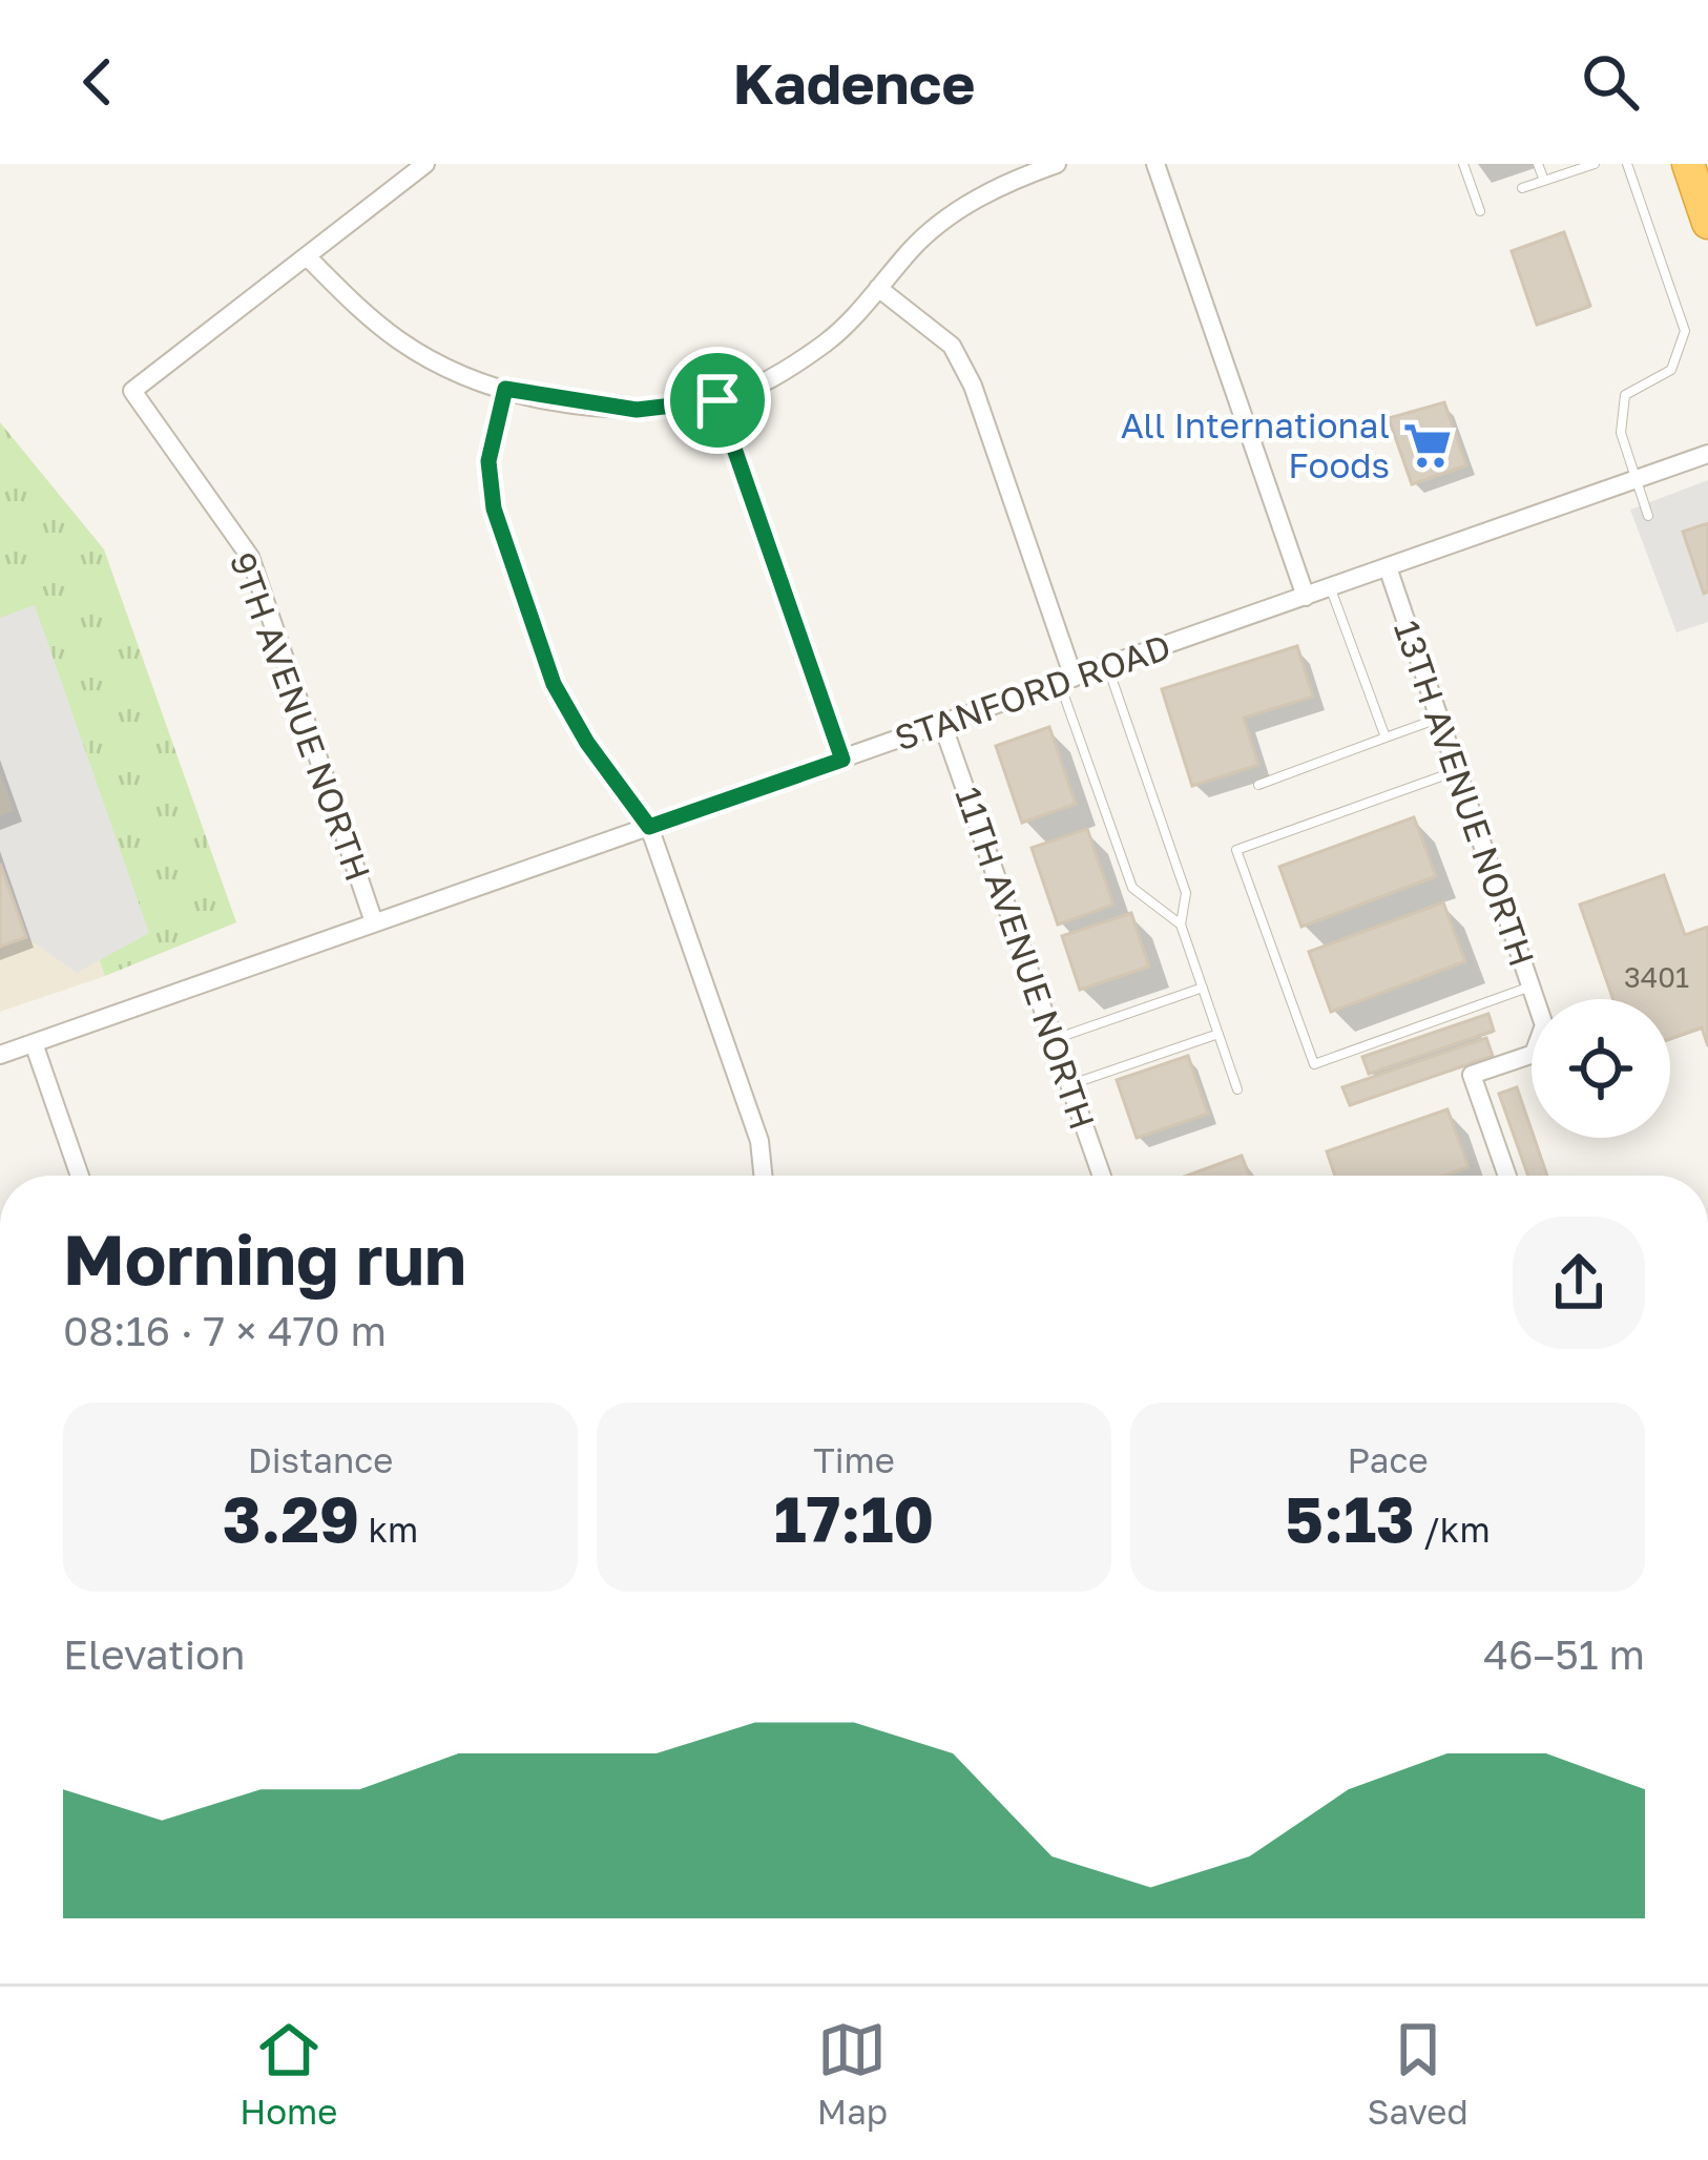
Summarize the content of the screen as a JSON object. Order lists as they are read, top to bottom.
{
  "streets": {
    "street": [
      "STANFORD ROAD",
      "9TH AVENUE NORTH",
      "13TH AVENUE NORTH",
      "11TH AVENUE NORTH"
    ]
  },
  "crossings": [
    ["STANFORD ROAD", "9TH AVENUE NORTH"],
    ["STANFORD ROAD", "13TH AVENUE NORTH"],
    ["STANFORD ROAD", "11TH AVENUE NORTH"]
  ],
  "places": {
    "supermarket": ["All International Foods"]
  },
  "house_numbers": ["3401"],
  "page": {
    "header": "Kadence",
    "heading": ["Morning run", "08:16 · 7 × 470 m"],
    "stats": [
      ["Distance", "3.29 km"],
      ["Time", "17:10"],
      ["Pace", "5:13 /km"]
    ],
    "chart": ["Elevation", "46–51 m"],
    "tabs": ["Home", "Map", "Saved"]
  }
}
